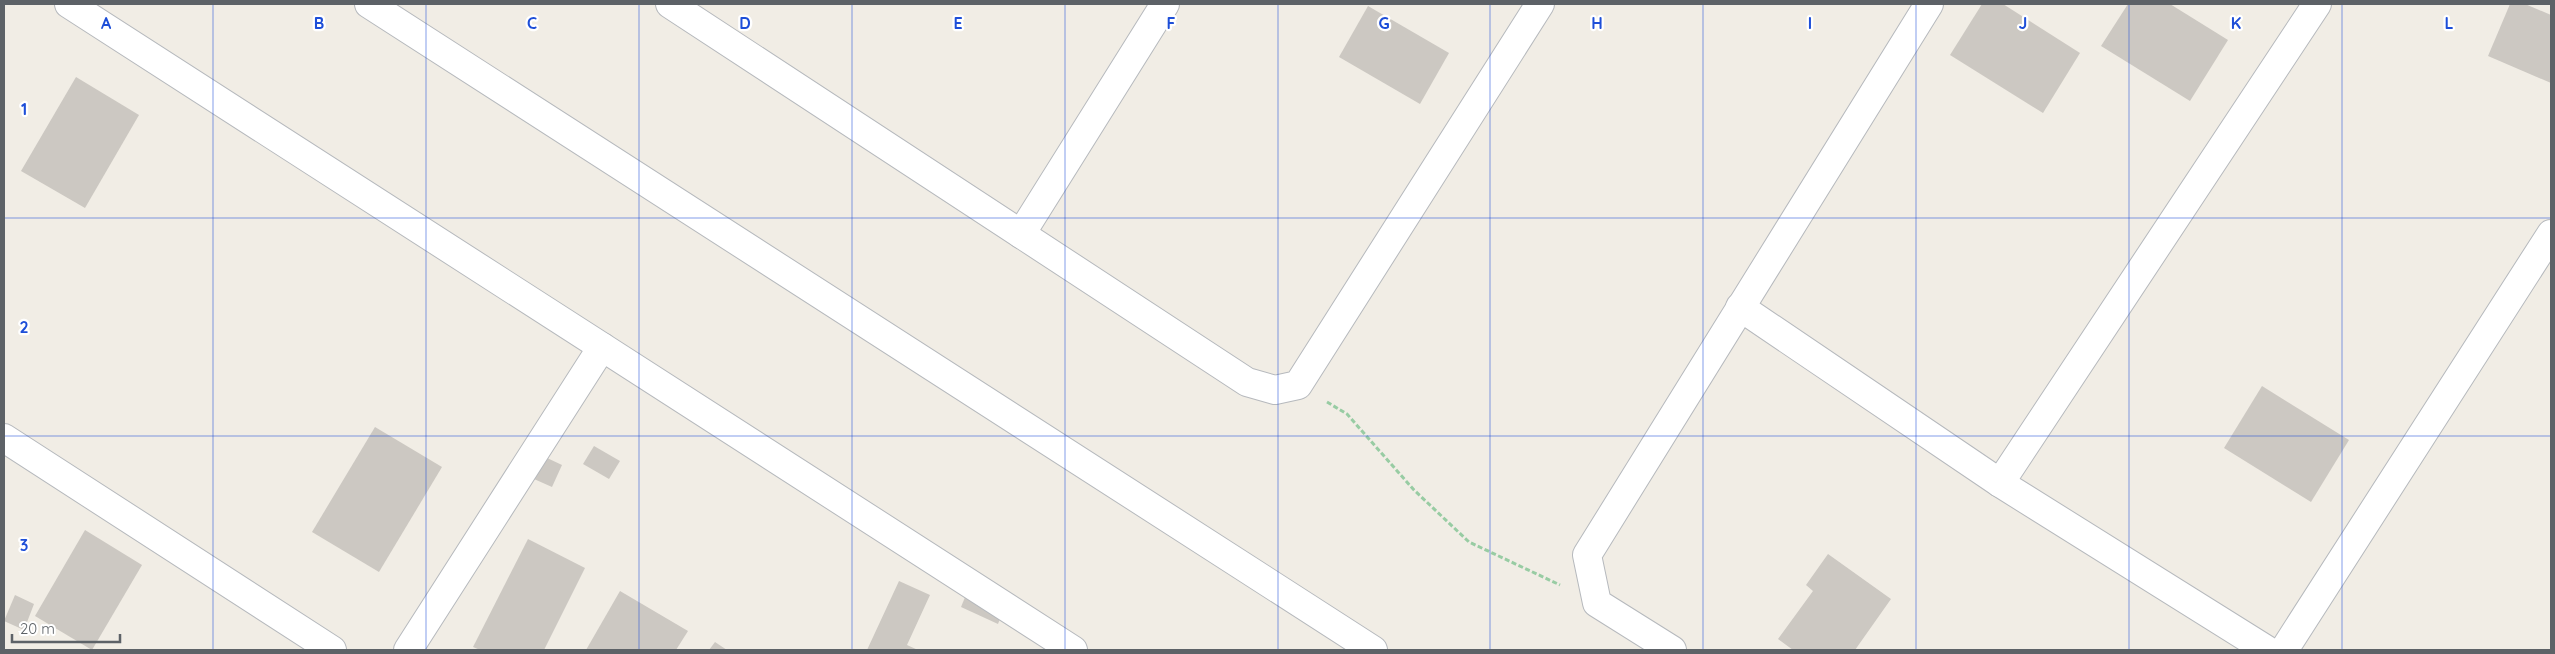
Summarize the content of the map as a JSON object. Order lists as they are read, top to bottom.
{
  "scale_bar": "20 m",
  "grid": {
    "columns": [
      "A",
      "B",
      "C",
      "D",
      "E",
      "F",
      "G",
      "H",
      "I",
      "J",
      "K",
      "L"
    ],
    "rows": ["1", "2", "3"]
  }
}
